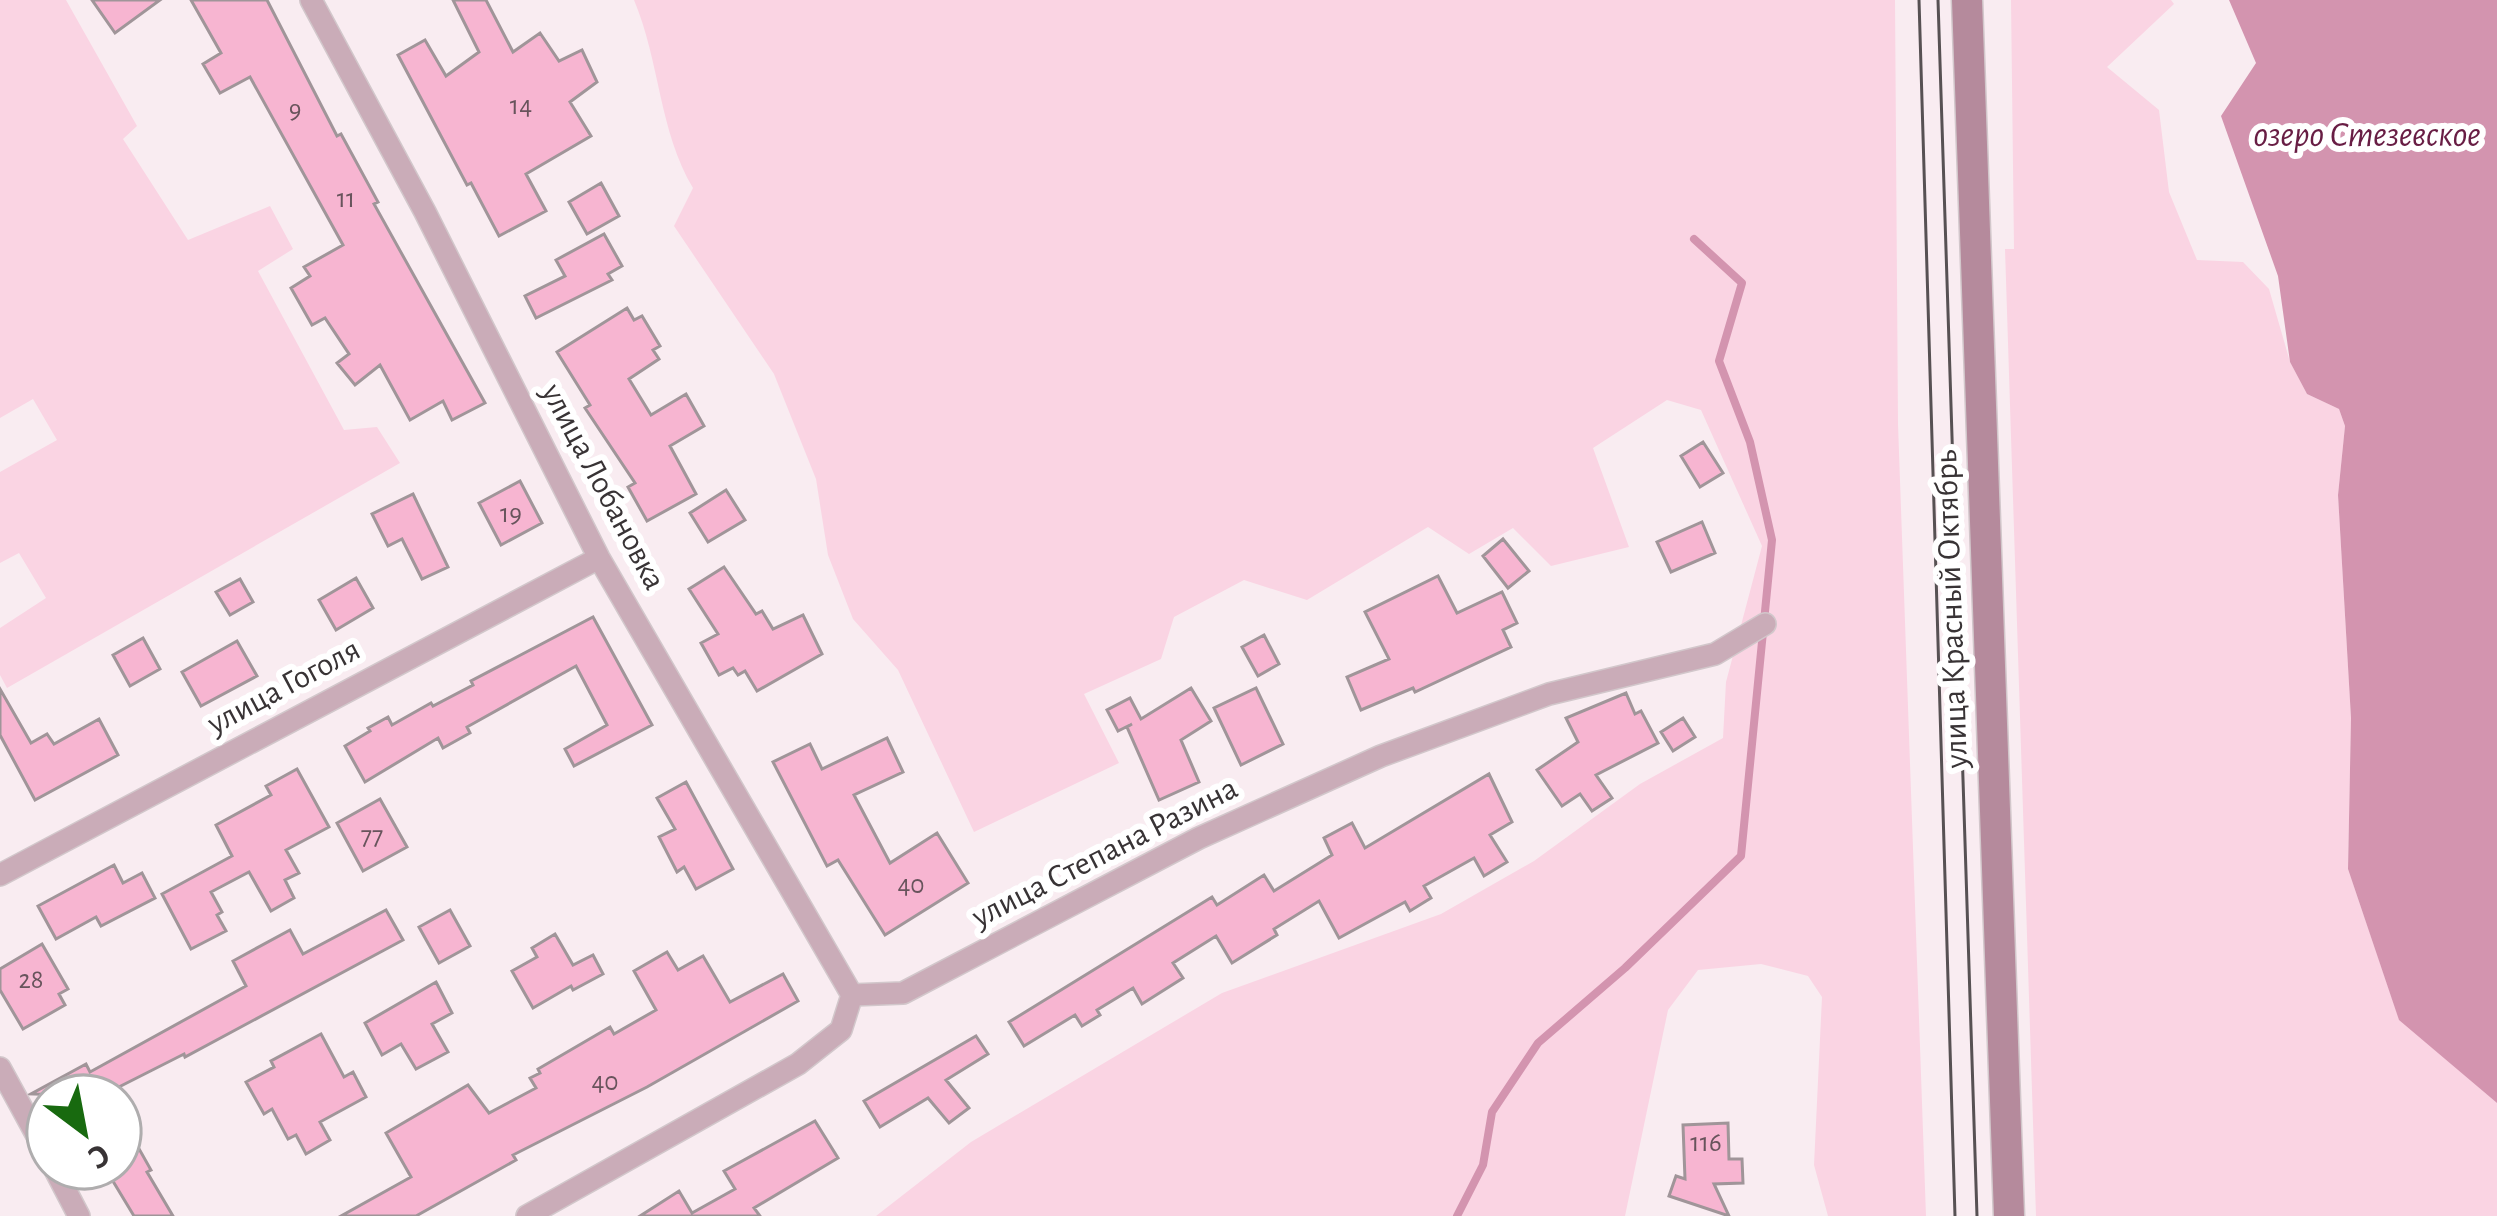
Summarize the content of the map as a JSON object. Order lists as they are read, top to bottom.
{
  "streets": {
    "main road": ["улица Красный Октябрь"],
    "street": ["улица Лобановка", "улица Гоголя", "улица Степана Разина"]
  },
  "crossings": [
    ["улица Лобановка", "улица Гоголя"],
    ["улица Лобановка", "улица Степана Разина"]
  ],
  "water": ["озеро Стезевское"],
  "house_numbers": [
    "14",
    "9",
    "11",
    "19",
    "77",
    "40",
    "28",
    "40",
    "116"
  ],
  "north": "bottom right"
}
